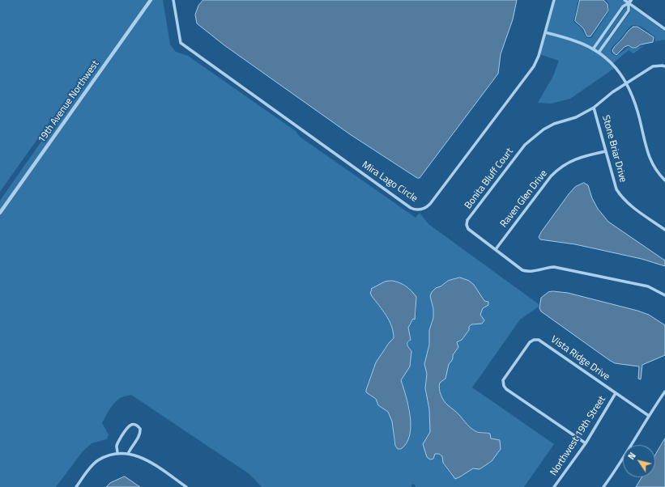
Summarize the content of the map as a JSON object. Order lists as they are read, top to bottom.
{
  "streets": {
    "street": [
      "19th Avenue Northwest",
      "Stone Briar Drive",
      "Bonita Bluff Court",
      "Mira Lago Circle",
      "Raven Glen Drive",
      "Vista Ridge Drive",
      "Northwest 19th Street"
    ]
  },
  "crossings": [
    ["Stone Briar Drive", "Bonita Bluff Court"],
    ["Stone Briar Drive", "Raven Glen Drive"],
    ["Bonita Bluff Court", "Raven Glen Drive"],
    ["Vista Ridge Drive", "Northwest 19th Street"]
  ],
  "north": "top left"
}
